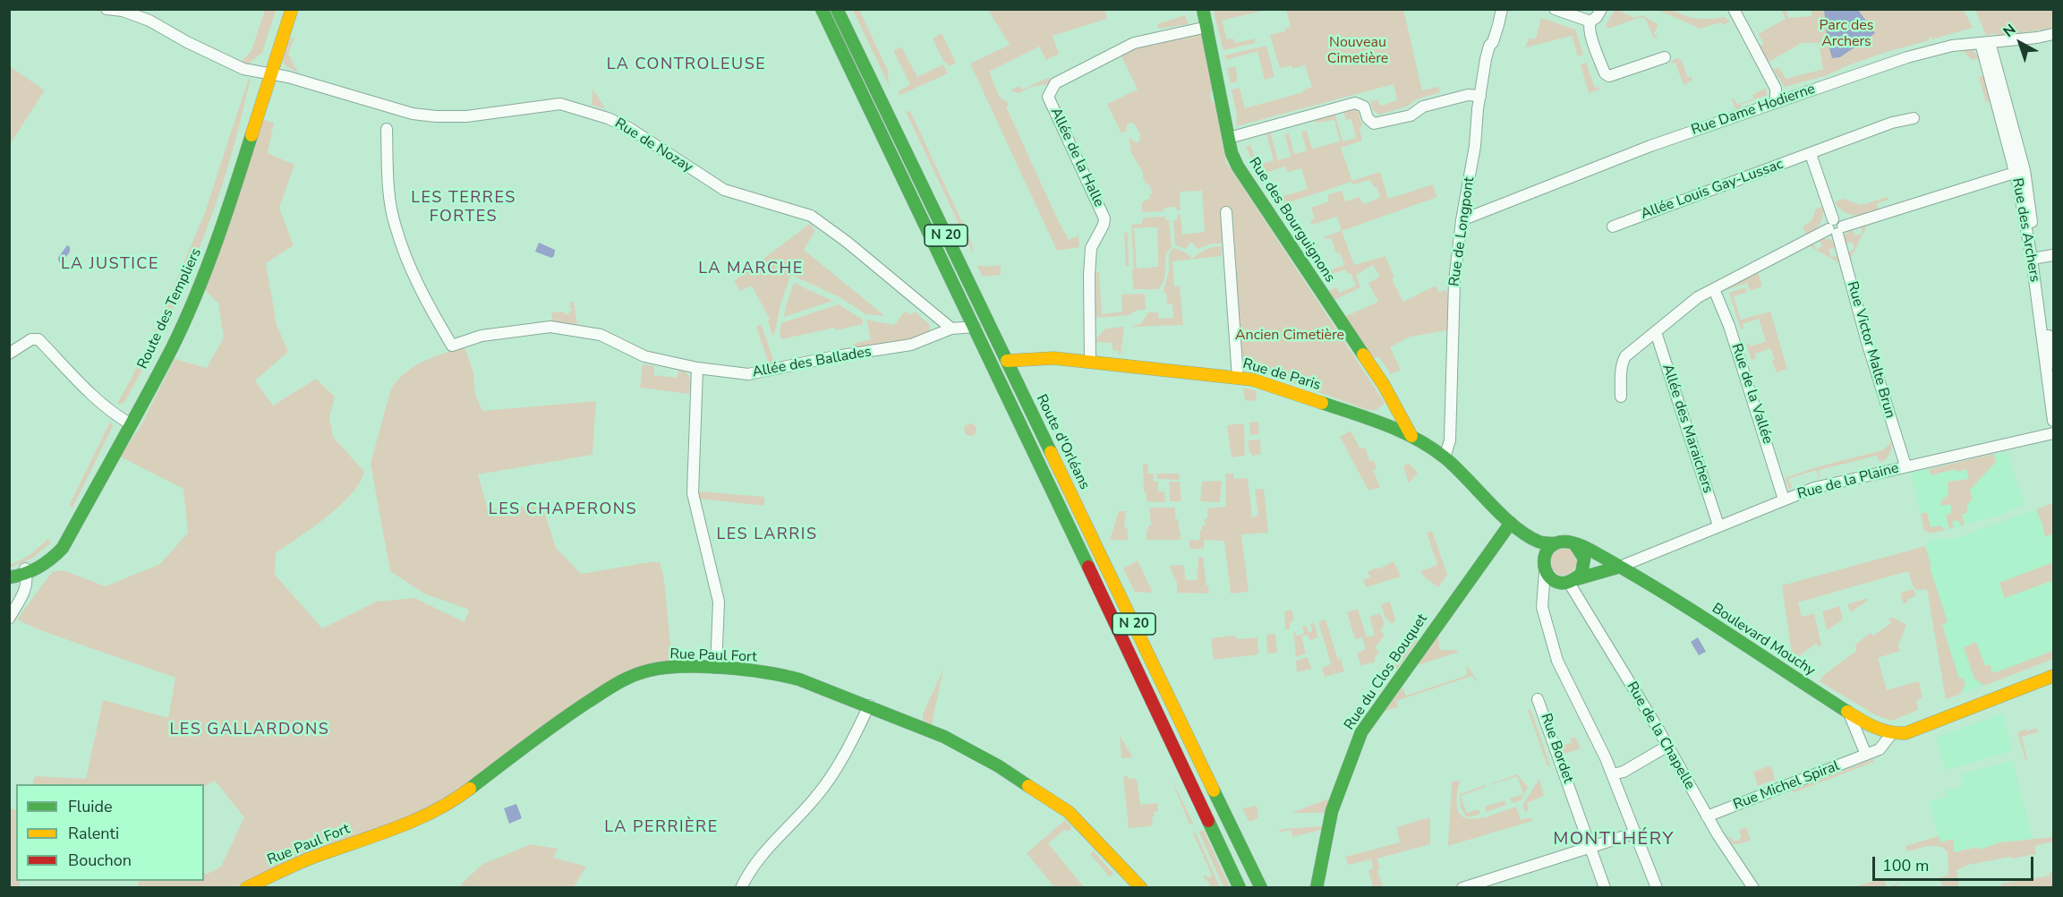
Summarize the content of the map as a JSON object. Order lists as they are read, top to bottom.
{
  "streets": {
    "main road": [
      "Rue des Bourguignons",
      "N 20",
      "Route des Templiers",
      "Rue de Paris",
      "Route d'Orléans",
      "Boulevard Mouchy",
      "Rue Paul Fort",
      "Rue du Clos Bouquet"
    ],
    "street": [
      "Rue Dame Hodierne",
      "Rue de Nozay",
      "Allée de la Halle",
      "Allée Louis Gay-Lussac",
      "Rue des Archers",
      "Rue de Longpont",
      "Rue Victor Malte Brun",
      "Allée des Ballades",
      "Rue de la Vallée",
      "Allée des Maraichers",
      "Rue de la Plaine",
      "Rue de la Chapelle",
      "Rue Bordet",
      "Rue Michel Spiral"
    ]
  },
  "crossings": [
    ["Rue Dame Hodierne", "Rue des Archers"],
    ["Rue Dame Hodierne", "Rue de Longpont"],
    ["Rue de Nozay", "Route des Templiers"],
    ["Rue de Nozay", "Allée des Ballades"],
    ["Allée de la Halle", "Rue des Bourguignons"],
    ["Allée de la Halle", "Rue de Paris"],
    ["Allée Louis Gay-Lussac", "Rue Victor Malte Brun"],
    ["Rue des Bourguignons", "Rue de Paris"],
    ["Rue de Longpont", "Rue de Paris"],
    ["Rue Victor Malte Brun", "Rue de la Plaine"],
    ["Rue de Paris", "Route d'Orléans"],
    ["Rue de Paris", "Boulevard Mouchy"],
    ["Rue de Paris", "Rue du Clos Bouquet"],
    ["Rue de Paris", "Rue de la Chapelle"],
    ["Rue de la Vallée", "Rue de la Plaine"],
    ["Allée des Maraichers", "Rue de la Plaine"],
    ["Rue de la Plaine", "Boulevard Mouchy"],
    ["Boulevard Mouchy", "Rue de la Chapelle"],
    ["Rue de la Chapelle", "Rue Michel Spiral"]
  ],
  "districts": [
    "LA CONTROLEUSE",
    "LES TERRES FORTES",
    "LA JUSTICE",
    "LA MARCHE",
    "LES CHAPERONS",
    "LES LARRIS",
    "LES GALLARDONS",
    "LA PERRIÈRE",
    "MONTLHÉRY"
  ],
  "parks": ["Parc des Archers", "Nouveau Cimetière", "Ancien Cimetière"],
  "legend": ["Fluide", "Ralenti", "Bouchon"],
  "scale_bar": "100 m",
  "north": "top left"
}
